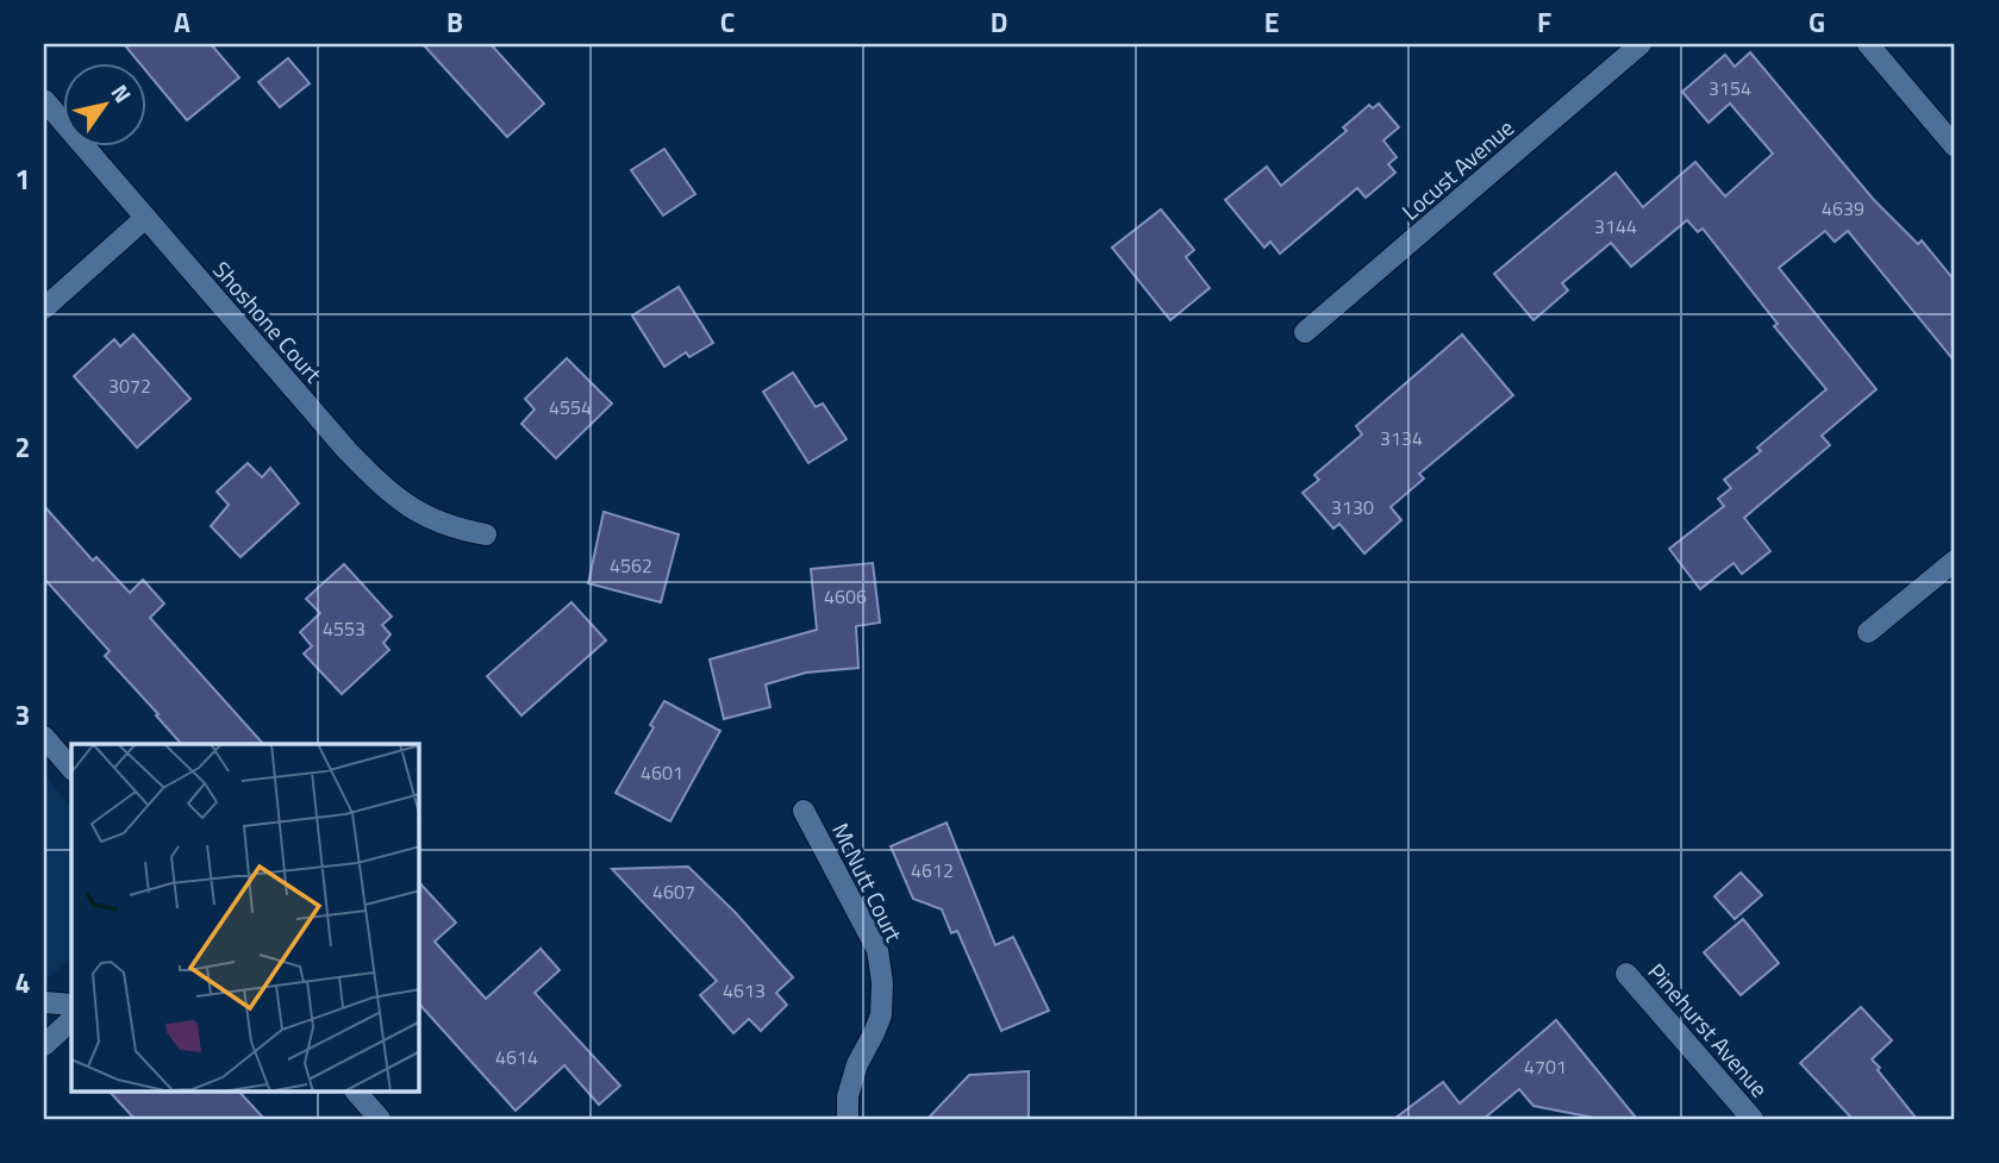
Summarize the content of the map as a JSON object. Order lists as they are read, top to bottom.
{
  "streets": {
    "street": [
      "Locust Avenue",
      "Shoshone Court",
      "McNutt Court",
      "Pinehurst Avenue"
    ]
  },
  "house_numbers": [
    "3154",
    "4639",
    "3144",
    "3072",
    "4554",
    "3134",
    "3130",
    "4562",
    "4606",
    "4553",
    "4601",
    "4612",
    "4607",
    "4613",
    "4614",
    "4701"
  ],
  "north": "top right",
  "grid": {
    "columns": [
      "A",
      "B",
      "C",
      "D",
      "E",
      "F",
      "G"
    ],
    "rows": [
      "1",
      "2",
      "3",
      "4"
    ]
  }
}
